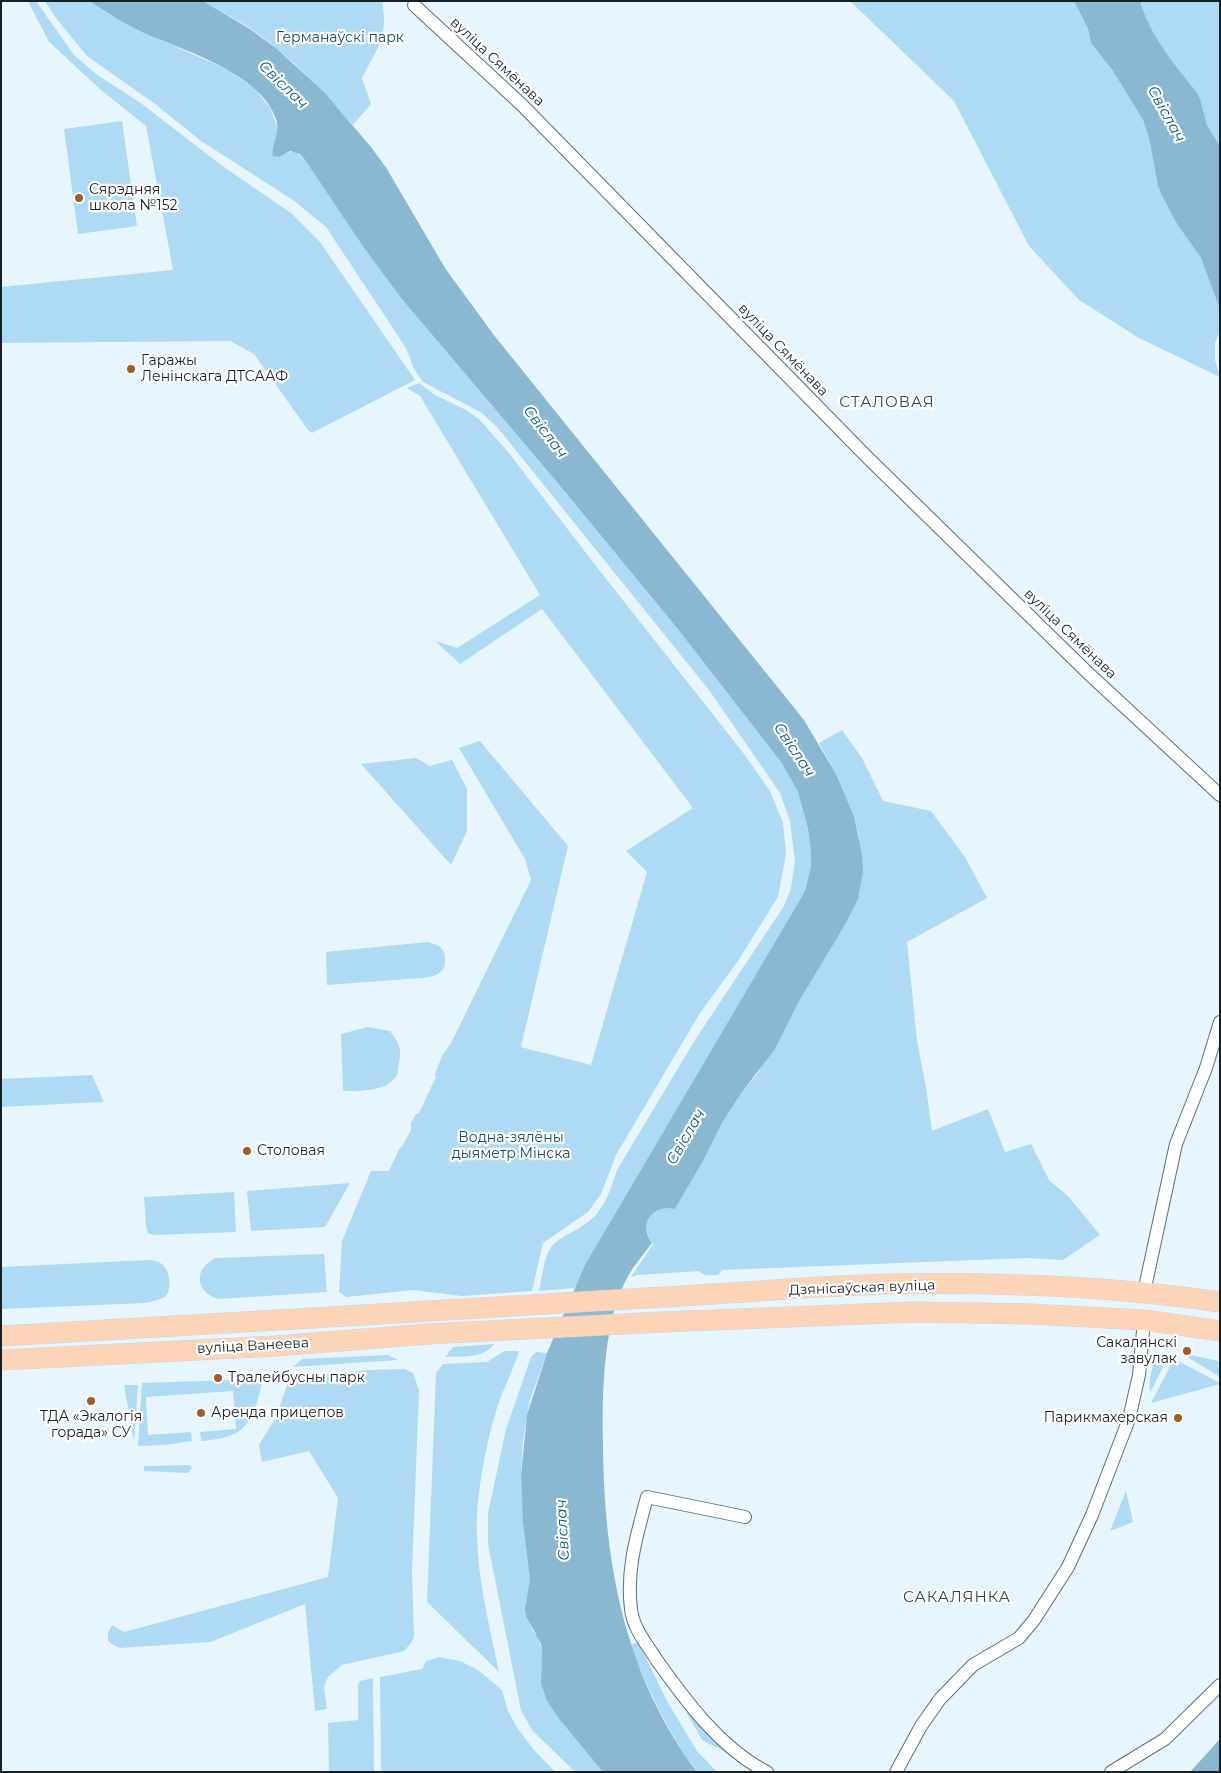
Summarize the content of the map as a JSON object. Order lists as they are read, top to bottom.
{
  "streets": {
    "main road": ["Дзянісаўская вуліца", "вуліца Ванеева"],
    "street": ["вуліца Сямёнава"]
  },
  "crossings": [
    ["Дзянісаўская вуліца", "вуліца Ванеева"]
  ],
  "districts": ["СТАЛОВАЯ", "САКАЛЯНКА"],
  "water": ["Свіслач"],
  "parks": ["Германаўскі парк", "Водна-зялёны дыяметр Мінска"],
  "places": [
    "Сярэдняя школа №152",
    "Гаражы Ленінскага ДТСААФ",
    "Столовая",
    "Сакалянскі завулак",
    "Тралейбусны парк",
    "ТДА «Экалогія горада» СУ",
    "Аренда прицепов",
    "Парикмахерская"
  ]
}
